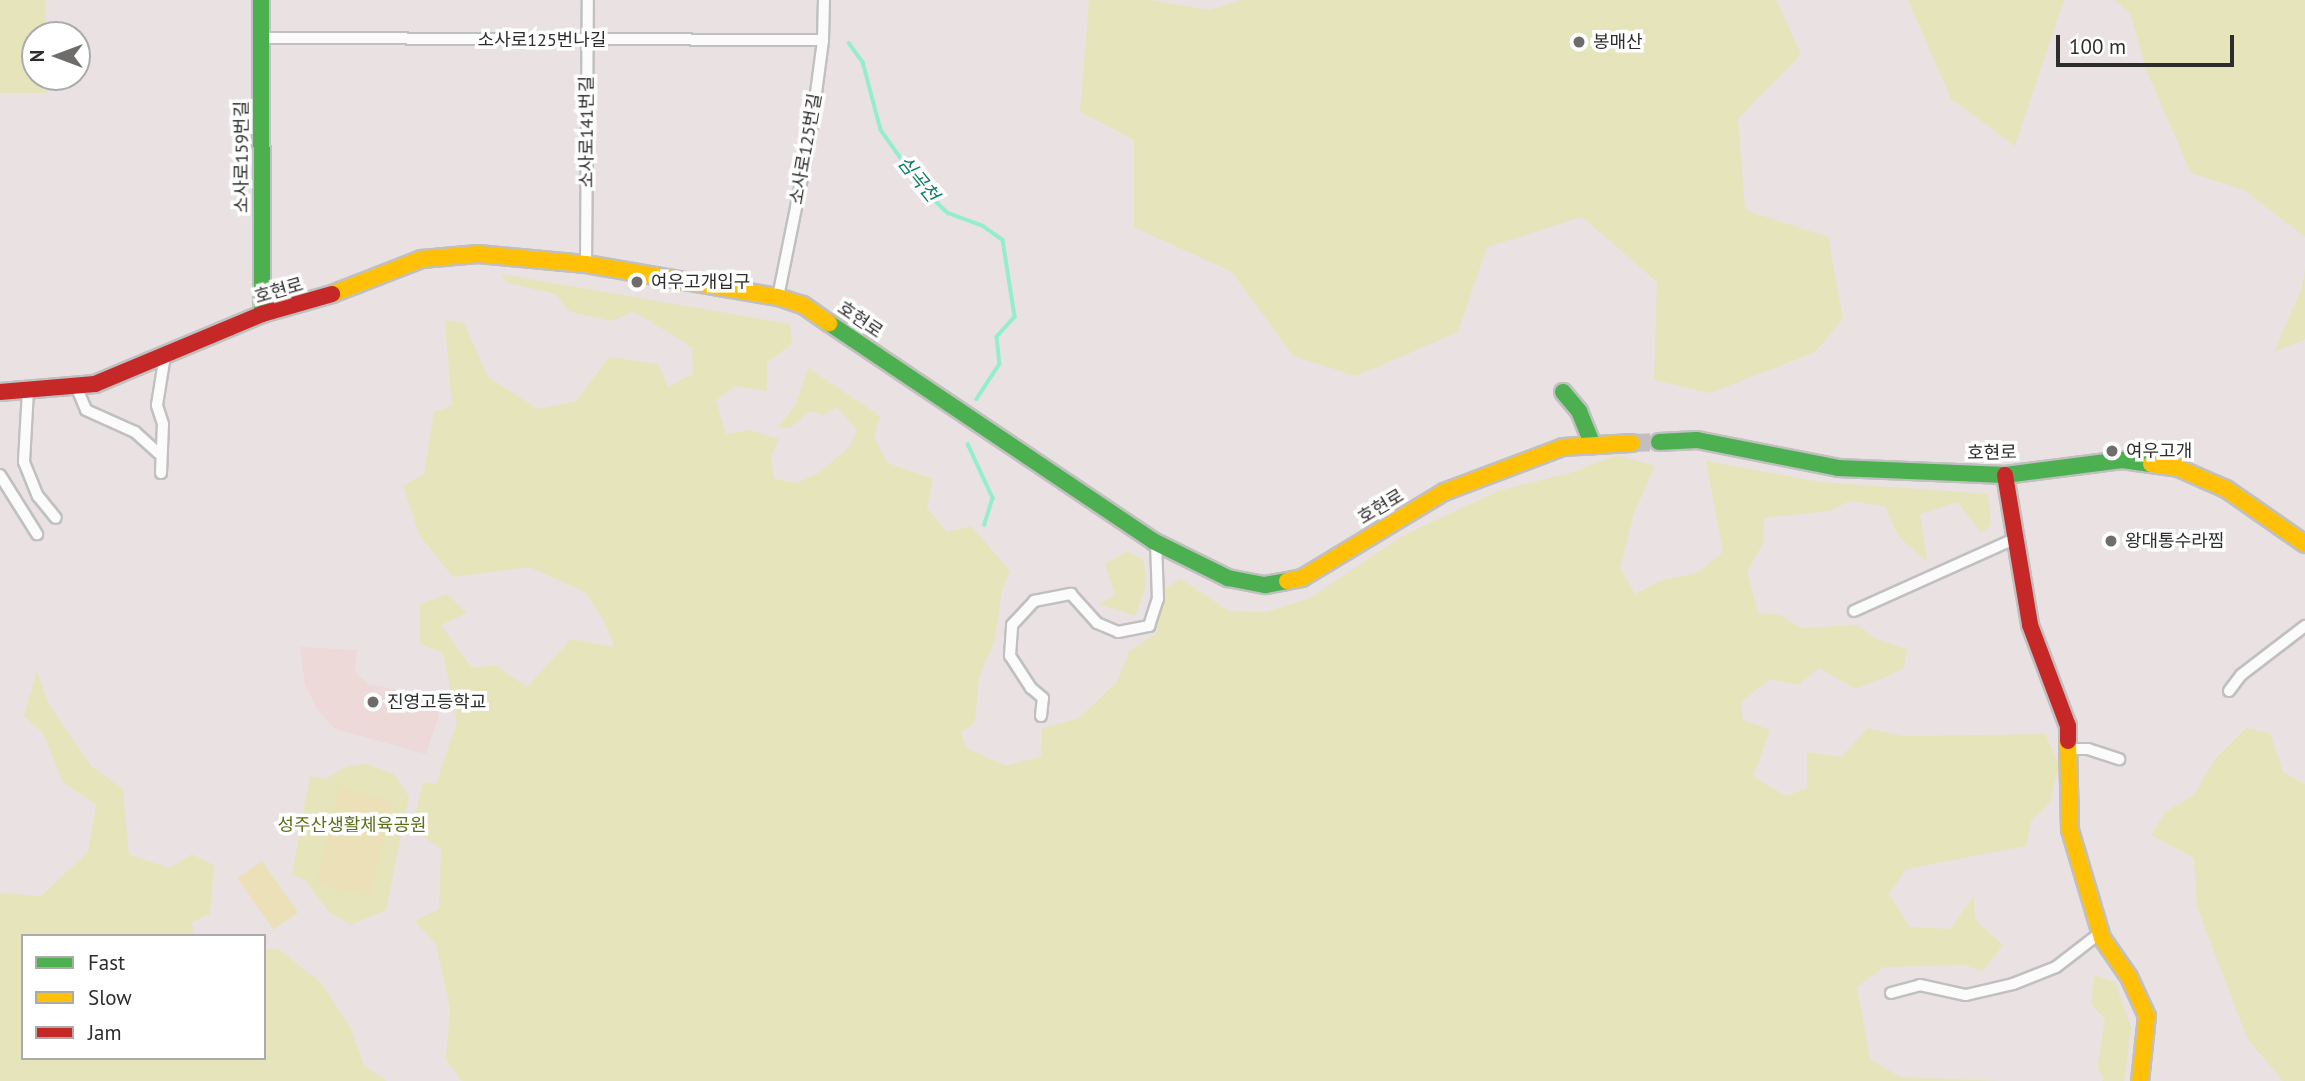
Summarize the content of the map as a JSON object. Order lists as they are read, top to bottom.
{
  "streets": {
    "main road": ["소사로159번길", "호현로"],
    "street": ["소사로125번나길", "소사로141번길", "소사로125번길"]
  },
  "crossings": [
    ["소사로125번나길", "소사로141번길"],
    ["소사로125번나길", "소사로125번길"],
    ["소사로125번나길", "소사로159번길"],
    ["소사로141번길", "호현로"],
    ["소사로125번길", "호현로"],
    ["소사로159번길", "호현로"]
  ],
  "water": ["심곡천"],
  "parks": ["성주산생활체육공원"],
  "places": [
    "봉매산",
    "여우고개입구",
    "여우고개",
    "왕대통수라찜",
    "진영고등학교"
  ],
  "legend": ["Fast", "Slow", "Jam"],
  "scale_bar": "100 m",
  "north": "left"
}
